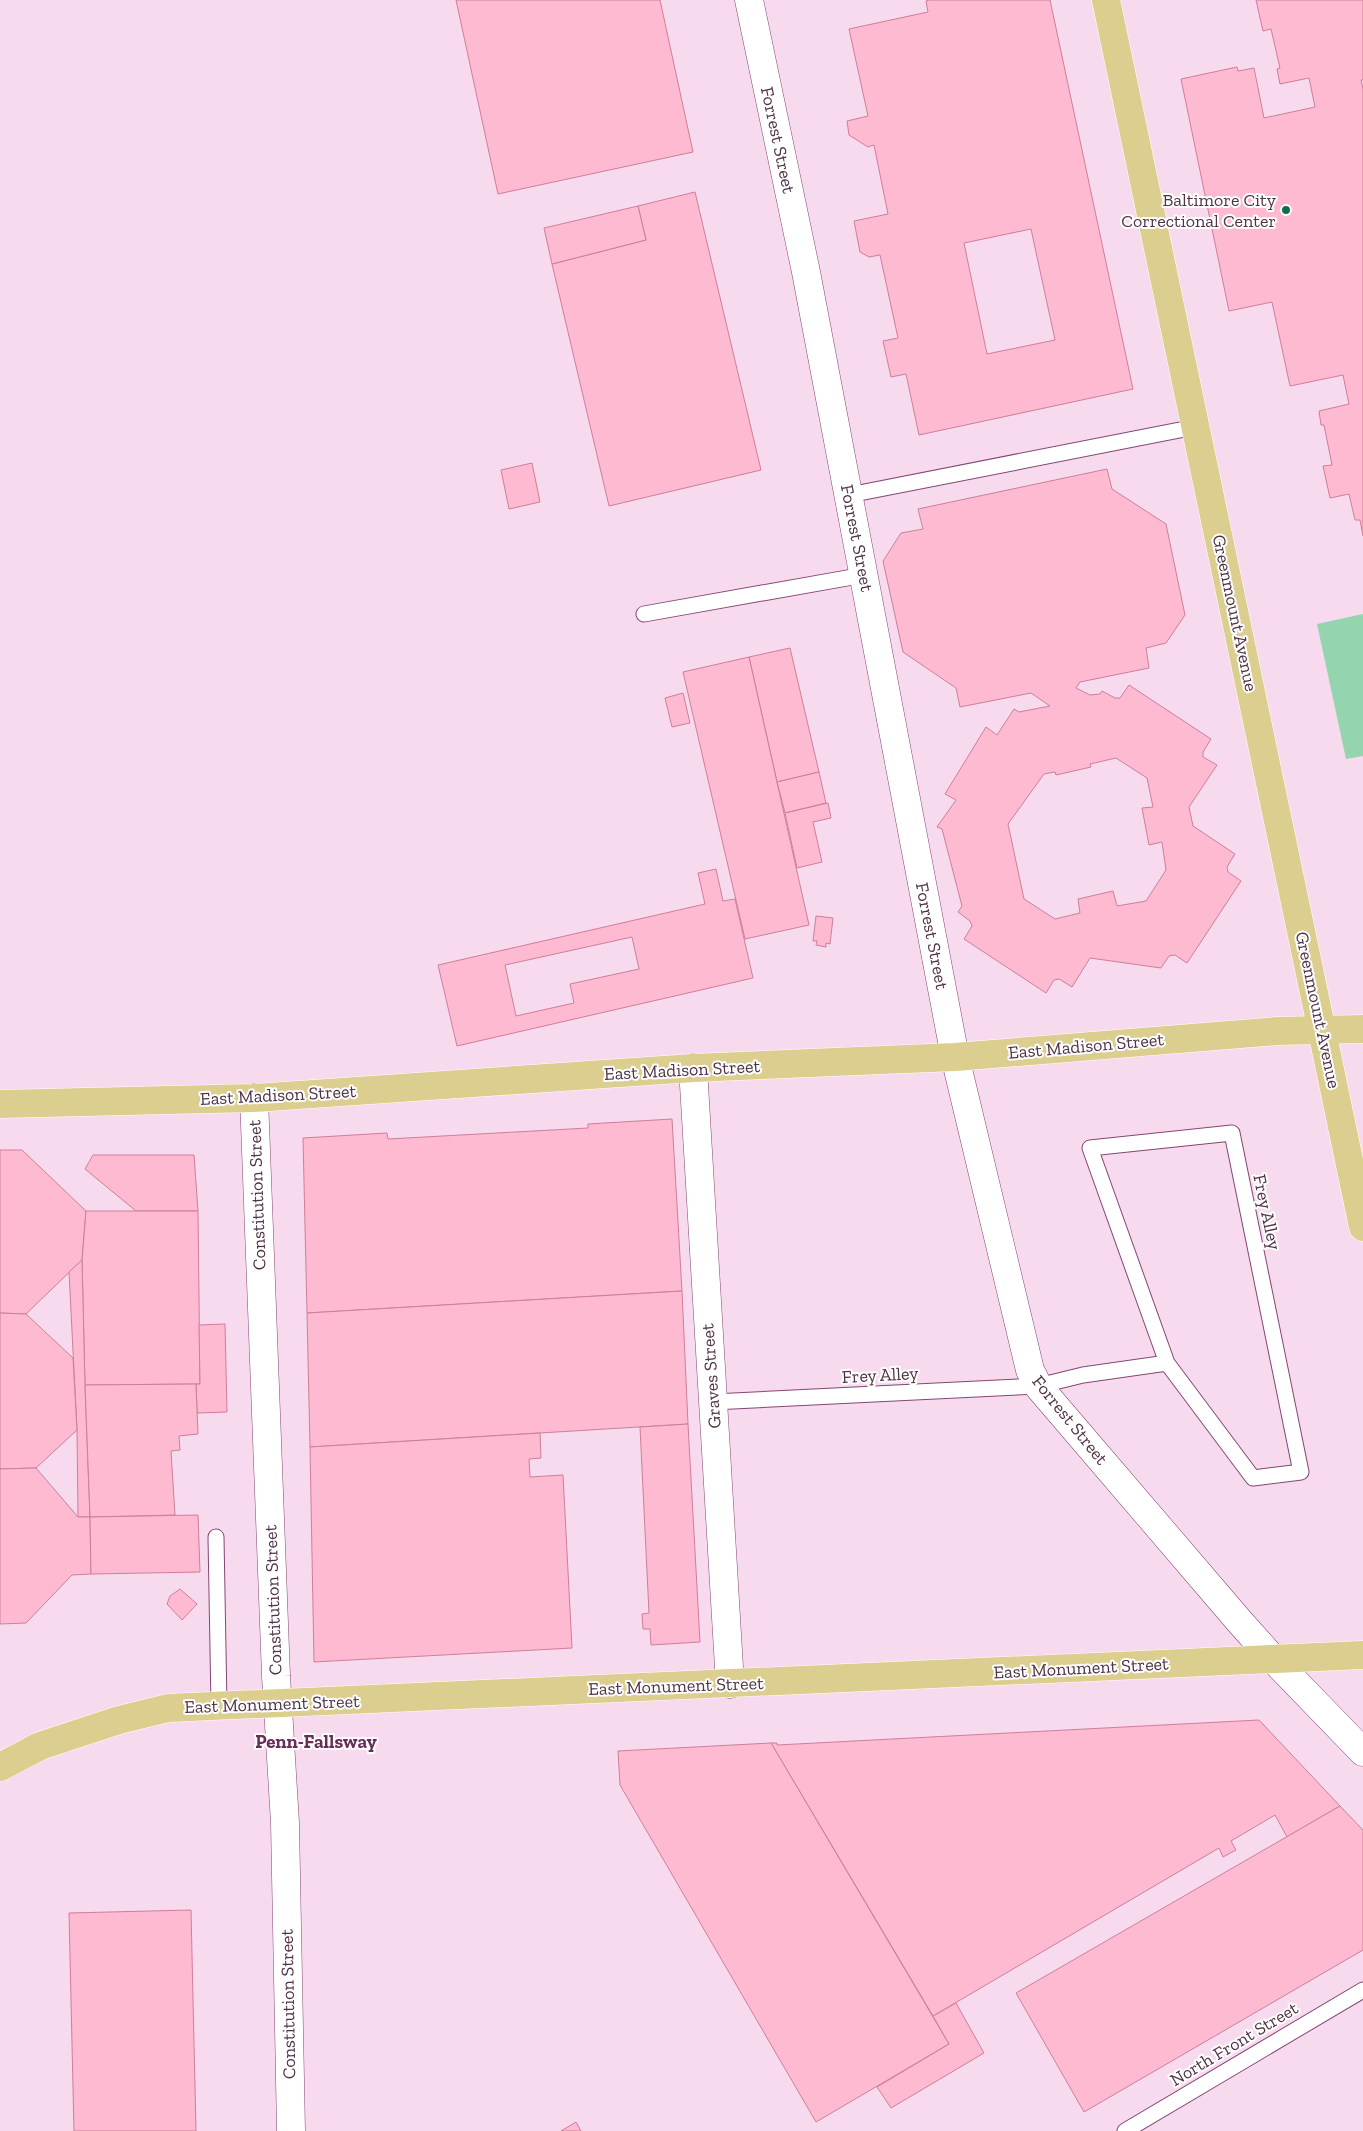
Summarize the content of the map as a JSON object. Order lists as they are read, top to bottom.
{
  "streets": {
    "main road": ["Greenmount Avenue", "East Madison Street", "East Monument Street"],
    "street": ["Forrest Street", "Constitution Street", "Graves Street"],
    "lane": ["Frey Alley", "North Front Street"]
  },
  "crossings": [
    ["Forrest Street", "East Madison Street"],
    ["Forrest Street", "Frey Alley"],
    ["Forrest Street", "East Monument Street"],
    ["Greenmount Avenue", "East Madison Street"],
    ["East Madison Street", "Constitution Street"],
    ["East Madison Street", "Graves Street"],
    ["Constitution Street", "East Monument Street"],
    ["Frey Alley", "Graves Street"],
    ["Graves Street", "East Monument Street"]
  ],
  "districts": ["Penn-Fallsway"],
  "places": ["Baltimore City Correctional Center"]
}
